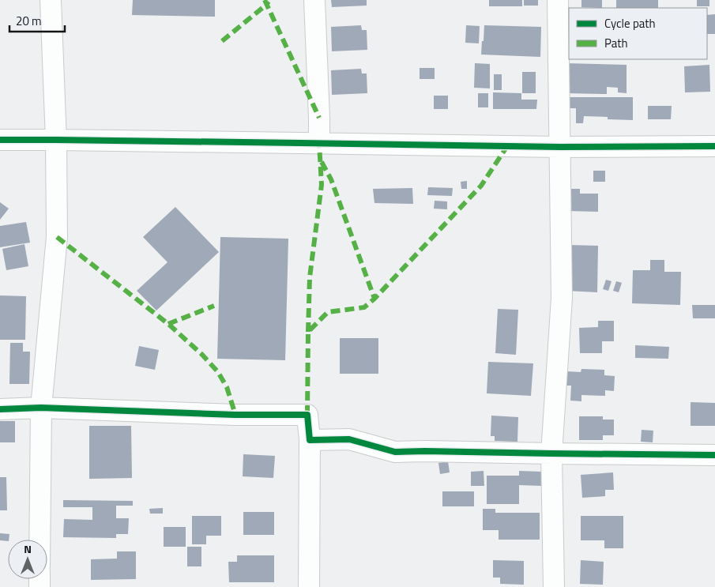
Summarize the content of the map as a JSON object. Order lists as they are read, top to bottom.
{
  "legend": ["Cycle path", "Path"],
  "scale_bar": "20 m",
  "north": "top"
}
